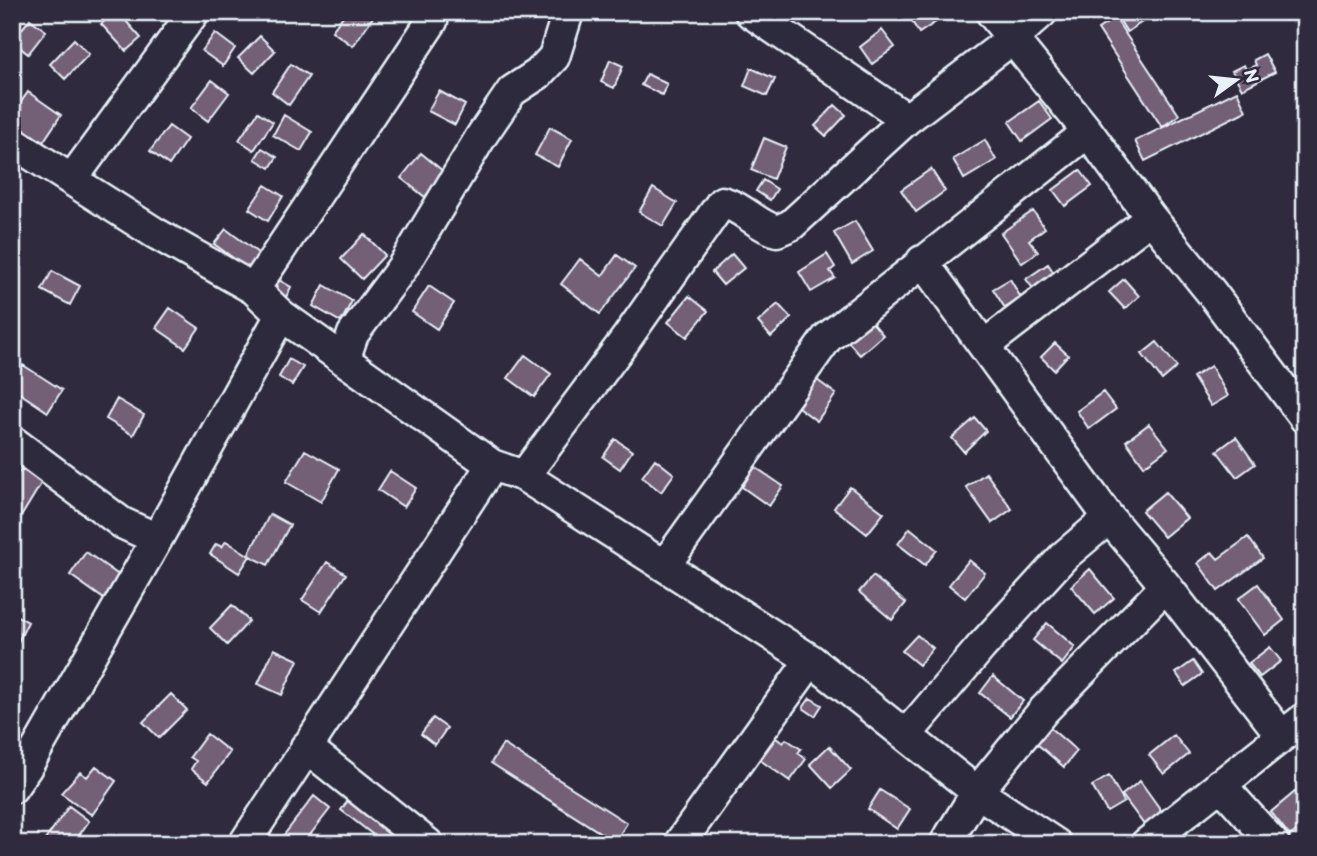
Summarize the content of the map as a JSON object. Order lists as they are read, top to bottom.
{
  "north": "right"
}
